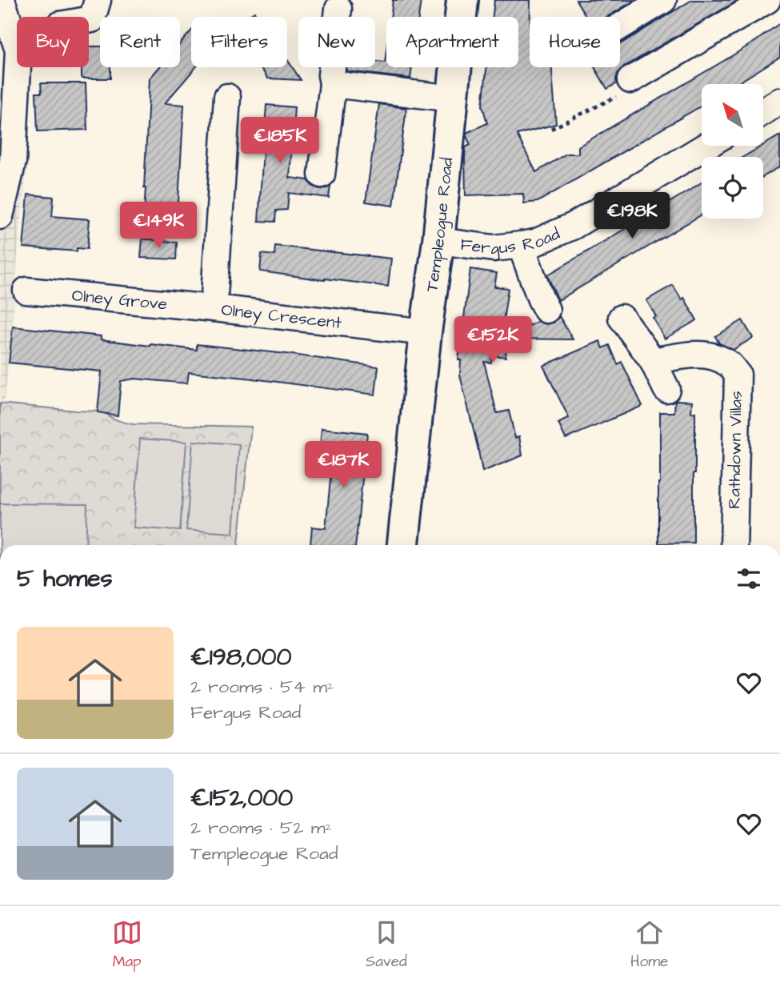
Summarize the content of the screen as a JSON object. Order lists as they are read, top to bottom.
{
  "streets": {
    "main road": ["Templeogue Road"],
    "street": [
      "Fergus Road",
      "Olney Grove",
      "Olney Crescent",
      "Rathdown Villas"
    ]
  },
  "crossings": [
    ["Templeogue Road", "Fergus Road"],
    ["Templeogue Road", "Olney Crescent"],
    ["Olney Grove", "Olney Crescent"]
  ],
  "north": "top left",
  "page": {
    "chip": [
      "Buy",
      "Rent",
      "Filters",
      "New",
      "Apartment",
      "House"
    ],
    "price": [
      "€185K",
      "€198K",
      "€149K",
      "€152K",
      "€187K"
    ],
    "heading": "5 homes",
    "list": [
      {
        "name": "€198,000",
        "note": "2 rooms · 54 m² · Fergus Road"
      },
      {
        "name": "€152,000",
        "note": "2 rooms · 52 m² · Templeogue Road"
      }
    ],
    "tabs": ["Map", "Saved", "Home"]
  }
}
